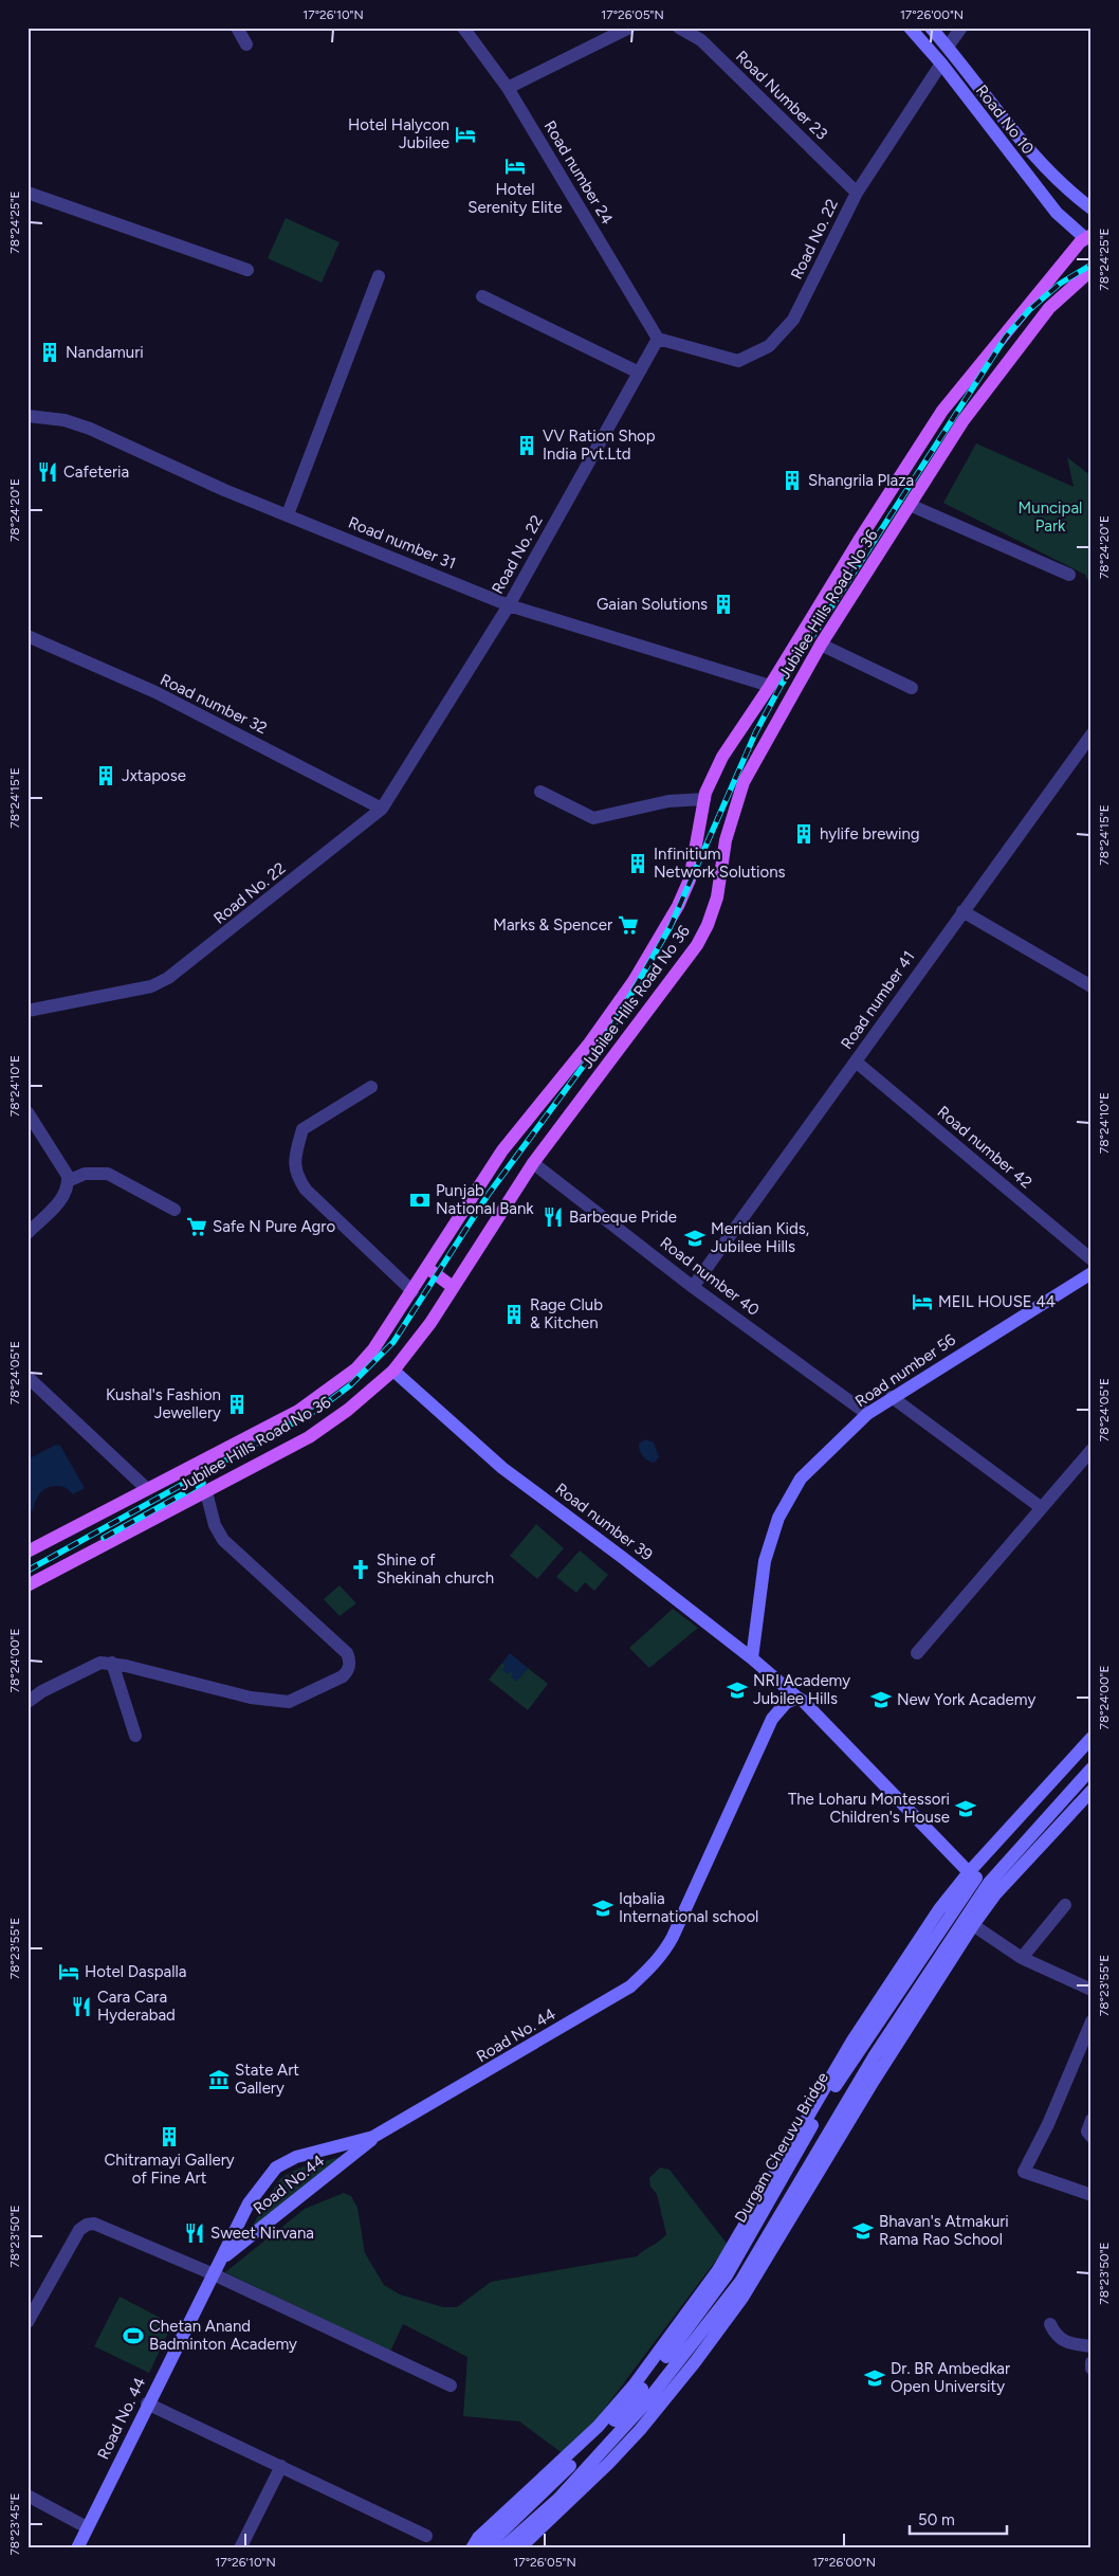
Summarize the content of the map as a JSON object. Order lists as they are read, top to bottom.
{
  "streets": {
    "main road": [
      "Road No 10",
      "Jubilee Hills Road No 36",
      "Road number 56",
      "Road number 39",
      "Road No. 44",
      "Durgam Cheruvu Bridge",
      "Road No.44"
    ],
    "street": [
      "Road Number 23",
      "Road number 24",
      "Road No. 22",
      "Road number 31",
      "Road number 32",
      "Road number 41",
      "Road number 42",
      "Road number 40"
    ]
  },
  "crossings": [
    ["Road Number 23", "Road No. 22"],
    ["Road No 10", "Road No. 22"],
    ["Road No 10", "Jubilee Hills Road No 36"],
    ["Road number 24", "Road No. 22"],
    ["Road No. 22", "Road number 31"],
    ["Road No. 22", "Road number 32"],
    ["Road number 31", "Jubilee Hills Road No 36"],
    ["Jubilee Hills Road No 36", "Road number 40"],
    ["Jubilee Hills Road No 36", "Road number 39"],
    ["Road number 41", "Road number 42"],
    ["Road number 41", "Road number 40"],
    ["Road number 40", "Road number 56"],
    ["Road number 56", "Road number 39"],
    ["Road number 39", "Road No. 44"],
    ["Road No. 44", "Road No.44"]
  ],
  "parks": ["Muncipal Park"],
  "places": {
    "hotel": [
      "Hotel Halycon Jubilee",
      "Hotel Serenity Elite",
      "MEIL HOUSE 44",
      "Hotel Daspalla"
    ],
    "building": [
      "Nandamuri",
      "VV Ration Shop India Pvt.Ltd",
      "Shangrila Plaza",
      "Gaian Solutions",
      "Jxtapose",
      "hylife brewing",
      "Infinitium Network Solutions",
      "Rage Club & Kitchen",
      "Kushal's Fashion Jewellery",
      "Chitramayi Gallery of Fine Art"
    ],
    "restaurant": [
      "Cafeteria",
      "Barbeque Pride",
      "Cara Cara Hyderabad",
      "Sweet Nirvana"
    ],
    "supermarket": ["Marks & Spencer", "Safe N Pure Agro"],
    "bank": ["Punjab National Bank"],
    "school or university": [
      "Meridian Kids, Jubilee Hills",
      "NRI Academy Jubilee Hills",
      "New York Academy",
      "The Loharu Montessori Children's House",
      "Iqbalia International school",
      "Bhavan's Atmakuri Rama Rao School",
      "Dr. BR Ambedkar Open University"
    ],
    "church": ["Shine of Shekinah church"],
    "museum": ["State Art Gallery"],
    "sports": ["Chetan Anand Badminton Academy"]
  },
  "scale_bar": "50 m",
  "coordinates": [
    "17°26'10\"N",
    "17°26'05\"N",
    "17°26'00\"N",
    "78°24'25\"E",
    "78°24'20\"E",
    "78°24'15\"E",
    "78°24'10\"E",
    "78°24'05\"E",
    "78°24'00\"E",
    "78°23'55\"E",
    "78°23'50\"E",
    "78°23'45\"E"
  ]
}
